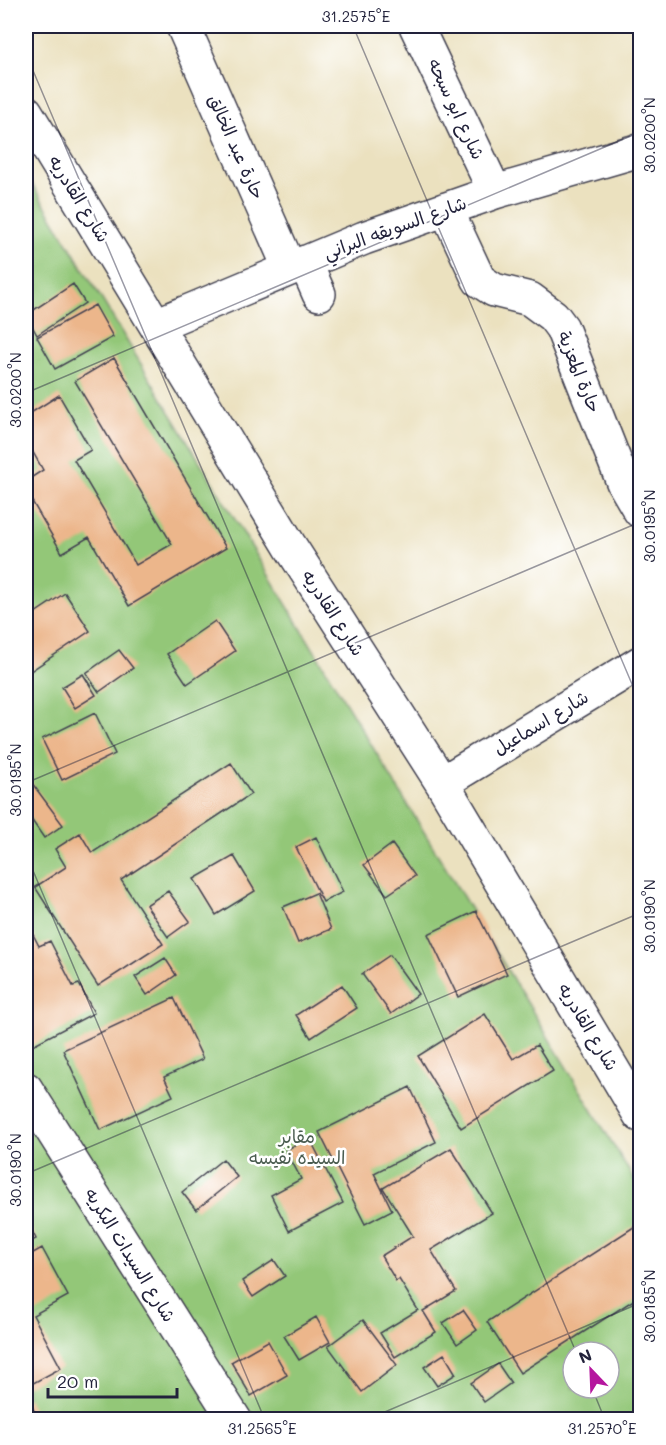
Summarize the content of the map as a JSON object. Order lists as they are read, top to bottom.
{
  "streets": {
    "street": [
      "شارع ابو سبحه",
      "حارة عبد الخالق",
      "شارع القادريه",
      "شارع السويقه البراني",
      "حارة المعزية",
      "شارع اسماعيل",
      "شارع السيدات البكريه"
    ]
  },
  "crossings": [
    ["شارع ابو سبحه", "شارع السويقه البراني"],
    ["حارة عبد الخالق", "شارع السويقه البراني"],
    ["شارع القادريه", "شارع السويقه البراني"],
    ["شارع القادريه", "شارع اسماعيل"],
    ["شارع السويقه البراني", "حارة المعزية"]
  ],
  "parks": ["مقابر السيده نفيسه"],
  "scale_bar": "20 m",
  "north": "top left",
  "coordinates": [
    "31.2575°E",
    "30.0200°N",
    "30.0195°N",
    "30.0190°N",
    "30.0185°N",
    "31.2565°E",
    "31.2570°E"
  ]
}
